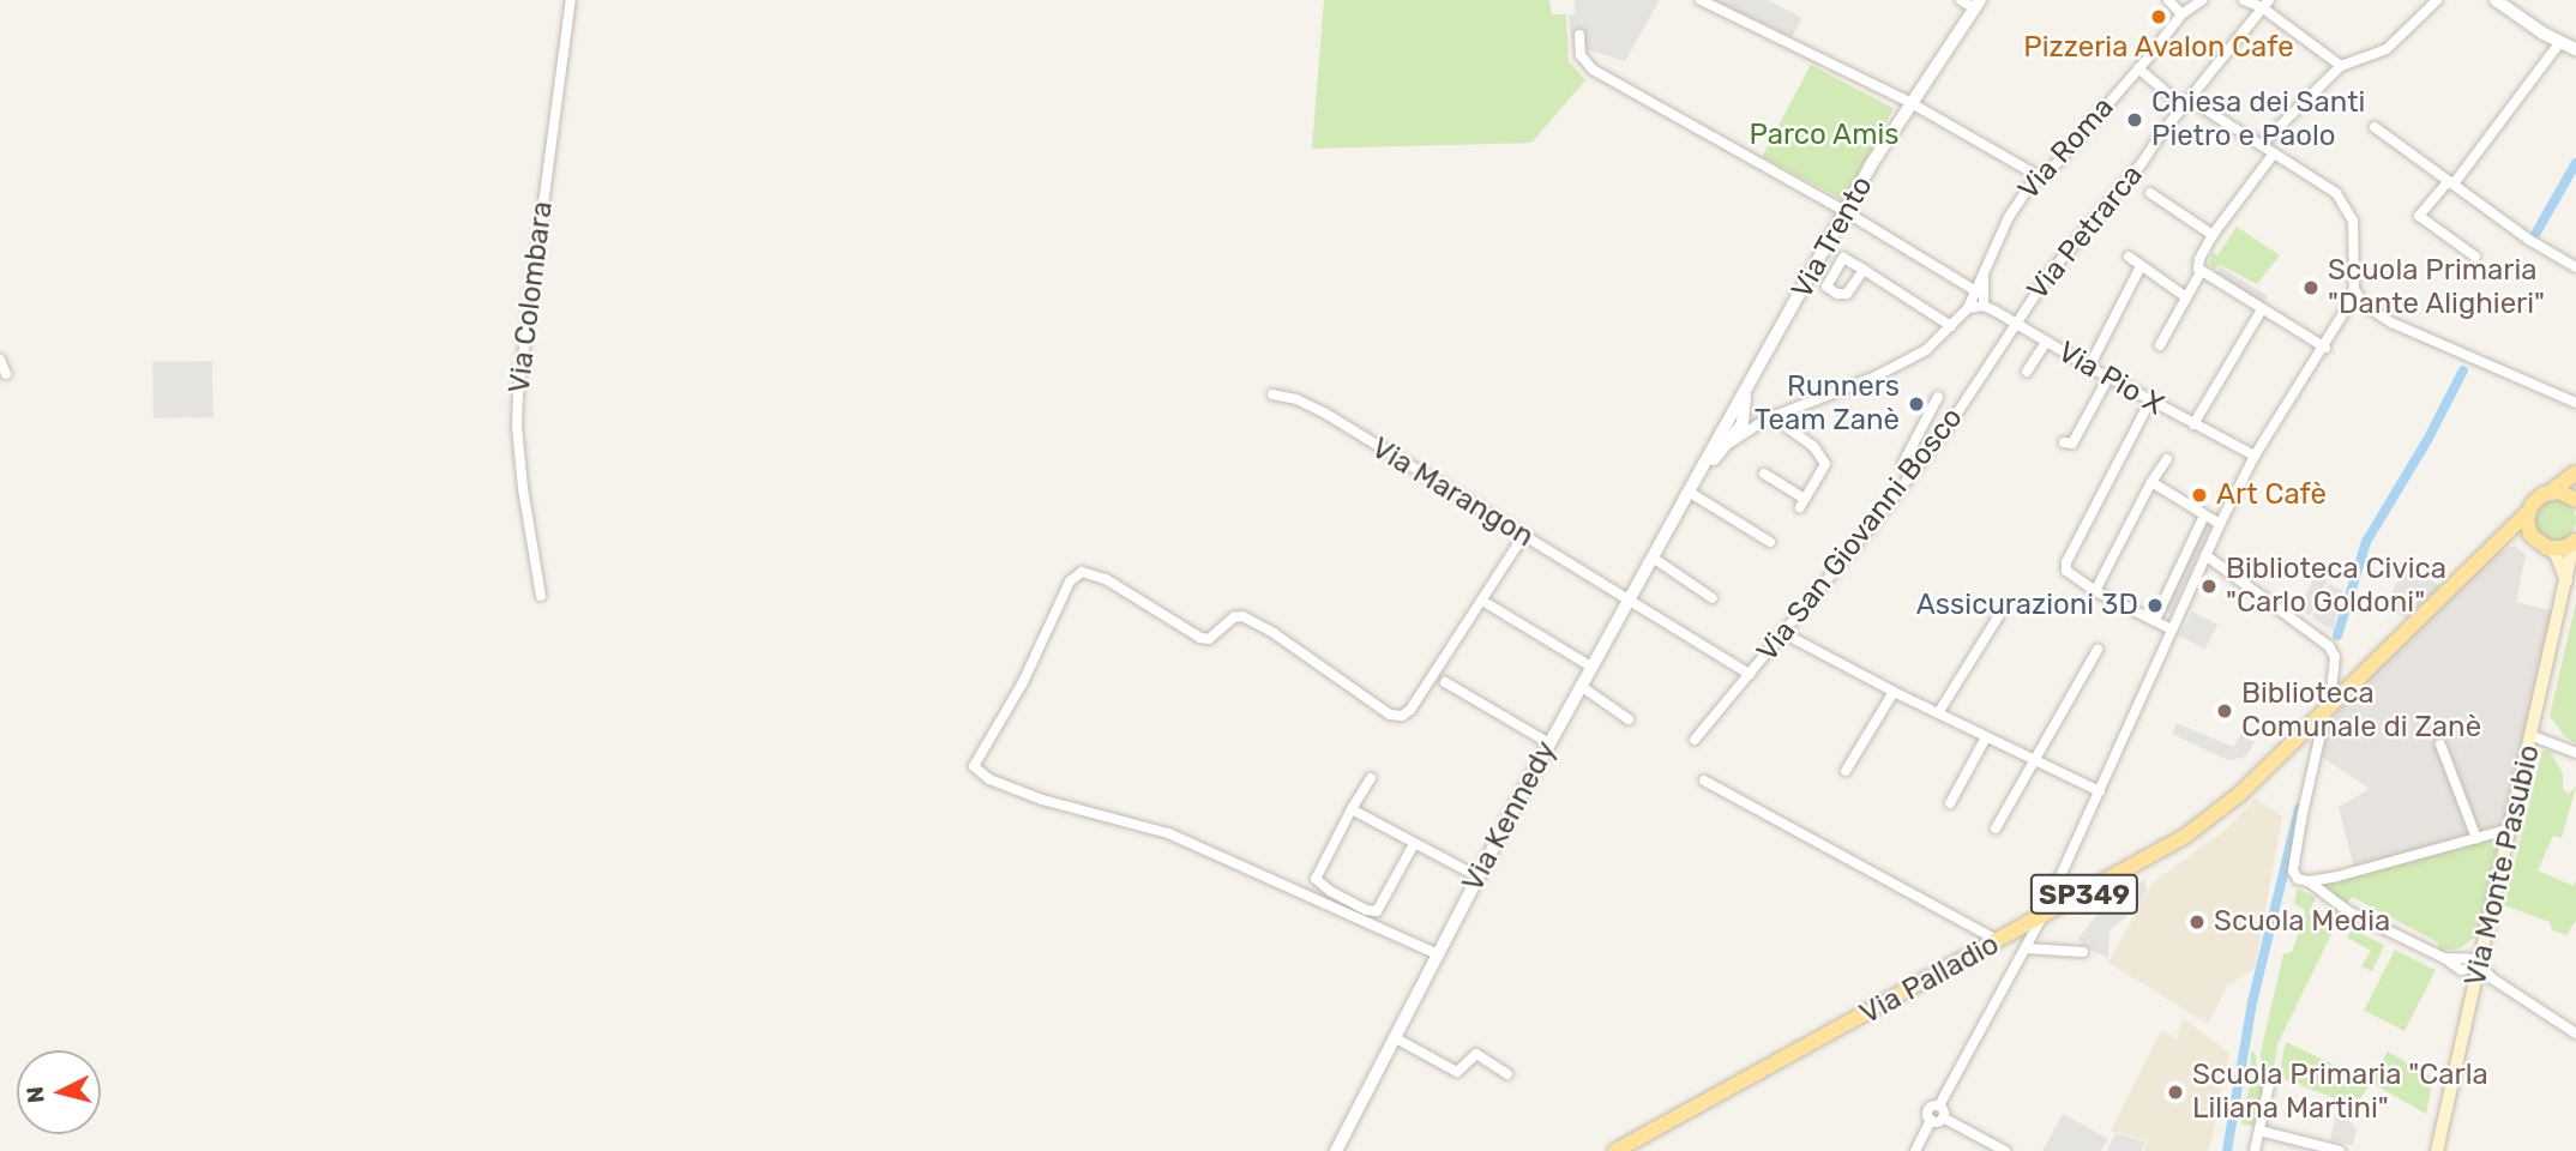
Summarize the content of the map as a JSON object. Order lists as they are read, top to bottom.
{
  "streets": {
    "main road": ["Via Monte Pasubio", "SP349", "Via Palladio"],
    "street": [
      "Via Roma",
      "Via Petrarca",
      "Via Trento",
      "Via Colombara",
      "Via Pio X",
      "Via Marangon",
      "Via San Giovanni Bosco",
      "Via Kennedy"
    ]
  },
  "crossings": [
    ["Via Roma", "Via Trento"],
    ["Via Roma", "Via Pio X"],
    ["Via Roma", "Via Kennedy"],
    ["Via Petrarca", "Via Pio X"],
    ["Via Petrarca", "Via San Giovanni Bosco"],
    ["Via Trento", "Via Kennedy"],
    ["Via Pio X", "Via San Giovanni Bosco"],
    ["Via Marangon", "Via San Giovanni Bosco"],
    ["Via Marangon", "Via Kennedy"],
    ["SP349", "Via Palladio"]
  ],
  "parks": ["Parco Amis"],
  "places": [
    "Pizzeria Avalon Cafe",
    "Chiesa dei Santi Pietro e Paolo",
    "Scuola Primaria \"Dante Alighieri\"",
    "Runners Team Zanè",
    "Art Cafè",
    "Biblioteca Civica \"Carlo Goldoni\"",
    "Assicurazioni 3D",
    "Biblioteca Comunale di Zanè",
    "Scuola Media",
    "Scuola Primaria \"Carla Liliana Martini\""
  ],
  "north": "left"
}
